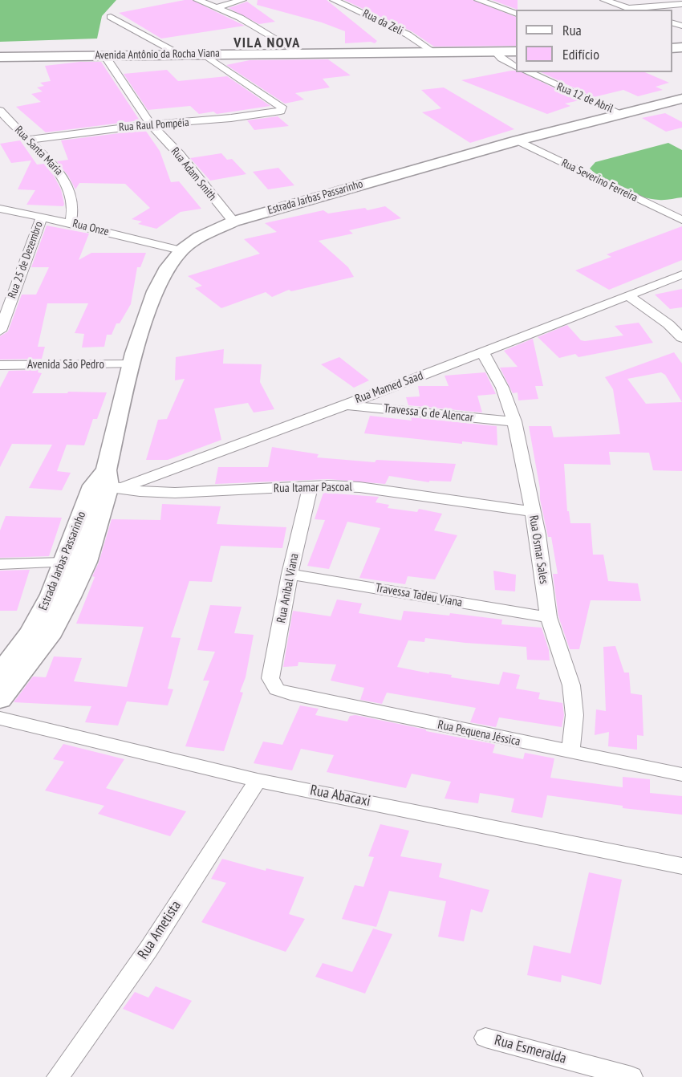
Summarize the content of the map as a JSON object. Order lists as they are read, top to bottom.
{
  "streets": {
    "street": [
      "Rua da Zeli",
      "Avenida Antônio da Rocha Viana",
      "Rua 12 de Abril",
      "Rua Raul Pompéia",
      "Rua Santa Maria",
      "Rua Adam Smith",
      "Rua Severino Ferreira",
      "Estrada Jarbas Passarinho",
      "Rua Onze",
      "Rua 25 de Dezembro",
      "Avenida São Pedro",
      "Rua Mamed Saad",
      "Travessa G de Alencar",
      "Rua Itamar Pascoal",
      "Rua Osmar Sales",
      "Rua Anibal Viana",
      "Travessa Tadeu Viana",
      "Rua Pequena Jéssica",
      "Rua Abacaxi",
      "Rua Ametista",
      "Rua Esmeralda"
    ]
  },
  "crossings": [
    ["Rua da Zeli", "Avenida Antônio da Rocha Viana"],
    ["Avenida Antônio da Rocha Viana", "Rua Raul Pompéia"],
    ["Avenida Antônio da Rocha Viana", "Rua Adam Smith"],
    ["Rua 12 de Abril", "Estrada Jarbas Passarinho"],
    ["Rua Raul Pompéia", "Rua Santa Maria"],
    ["Rua Raul Pompéia", "Rua Adam Smith"],
    ["Rua Santa Maria", "Rua Onze"],
    ["Rua Adam Smith", "Estrada Jarbas Passarinho"],
    ["Rua Severino Ferreira", "Estrada Jarbas Passarinho"],
    ["Estrada Jarbas Passarinho", "Rua Onze"],
    ["Estrada Jarbas Passarinho", "Avenida São Pedro"],
    ["Estrada Jarbas Passarinho", "Rua Mamed Saad"],
    ["Estrada Jarbas Passarinho", "Rua Itamar Pascoal"],
    ["Rua Onze", "Rua 25 de Dezembro"],
    ["Rua Mamed Saad", "Travessa G de Alencar"],
    ["Rua Mamed Saad", "Rua Itamar Pascoal"],
    ["Rua Mamed Saad", "Rua Osmar Sales"],
    ["Travessa G de Alencar", "Rua Osmar Sales"],
    ["Rua Itamar Pascoal", "Rua Osmar Sales"],
    ["Rua Itamar Pascoal", "Rua Anibal Viana"],
    ["Rua Osmar Sales", "Travessa Tadeu Viana"],
    ["Rua Osmar Sales", "Rua Pequena Jéssica"],
    ["Rua Anibal Viana", "Travessa Tadeu Viana"],
    ["Rua Anibal Viana", "Rua Pequena Jéssica"],
    ["Rua Abacaxi", "Rua Ametista"]
  ],
  "districts": ["VILA NOVA"],
  "legend": ["Rua", "Edifício"]
}
